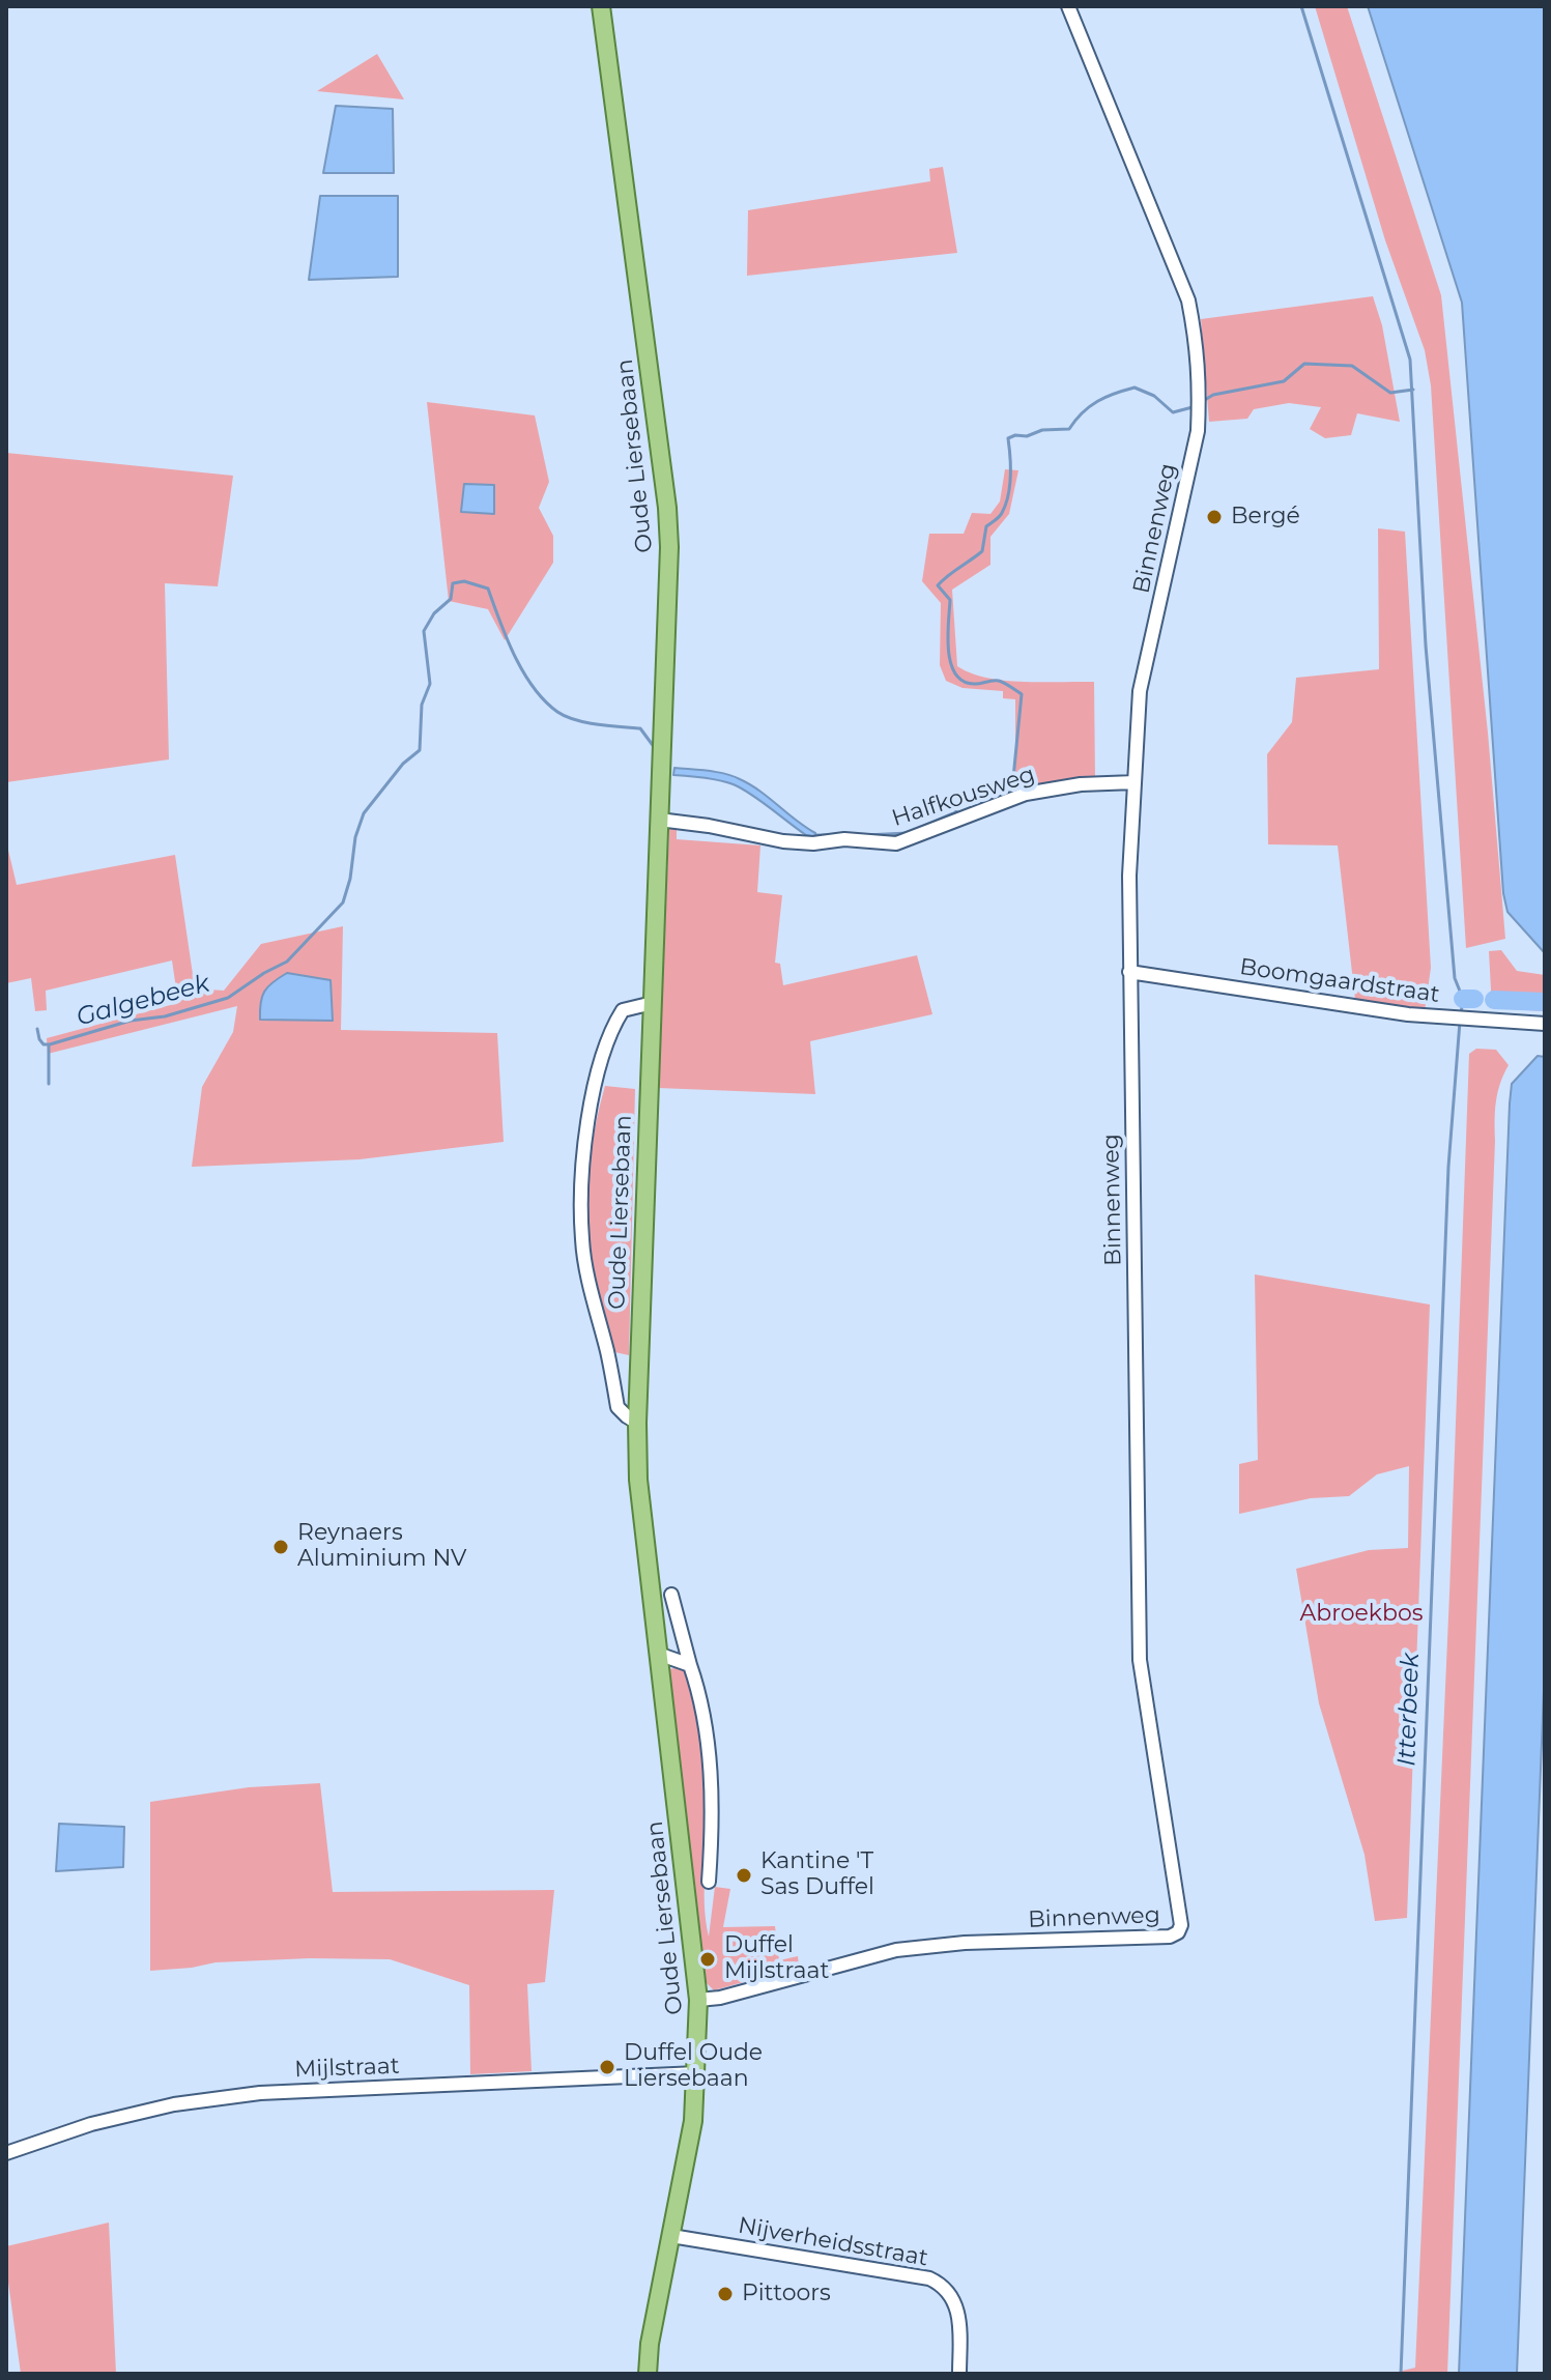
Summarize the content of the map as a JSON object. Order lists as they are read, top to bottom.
{
  "streets": {
    "main road": ["Oude Liersebaan"],
    "street": [
      "Binnenweg",
      "Halfkousweg",
      "Boomgaardstraat",
      "Mijlstraat",
      "Nijverheidsstraat"
    ]
  },
  "crossings": [
    ["Oude Liersebaan", "Binnenweg"],
    ["Oude Liersebaan", "Halfkousweg"],
    ["Oude Liersebaan", "Mijlstraat"],
    ["Oude Liersebaan", "Nijverheidsstraat"],
    ["Binnenweg", "Halfkousweg"],
    ["Binnenweg", "Boomgaardstraat"]
  ],
  "water": ["Galgebeek", "Itterbeek"],
  "parks": ["Abroekbos"],
  "places": [
    "Bergé",
    "Reynaers Aluminium NV",
    "Kantine 'T Sas Duffel",
    "Duffel Mijlstraat",
    "Duffel Oude Liersebaan",
    "Pittoors"
  ]
}
